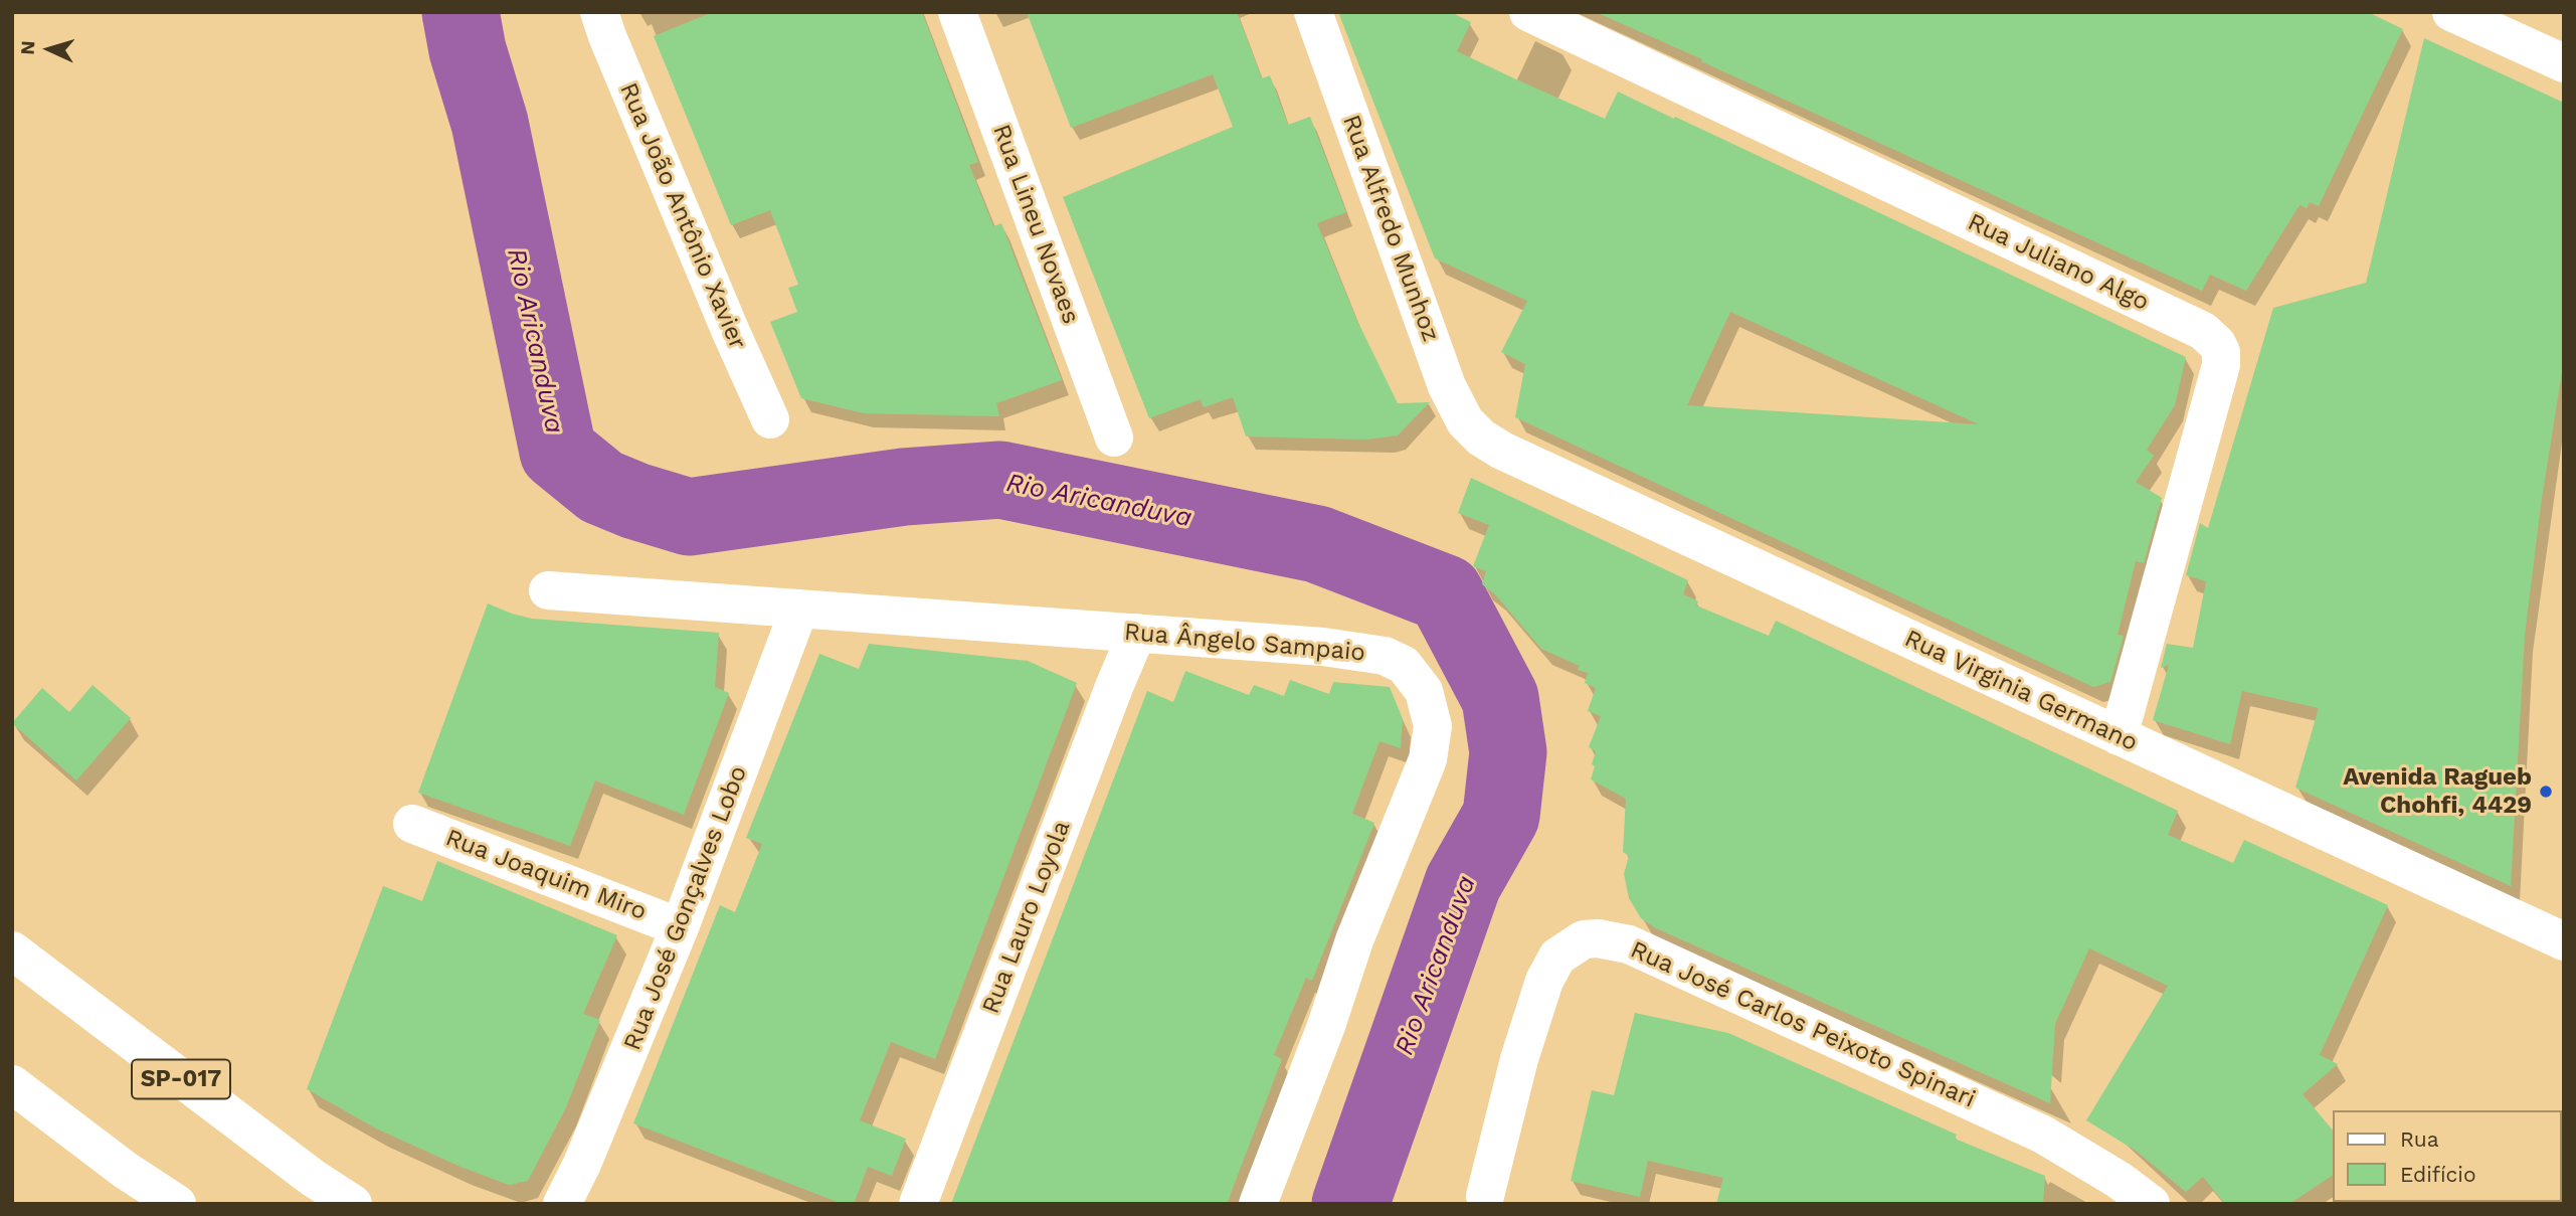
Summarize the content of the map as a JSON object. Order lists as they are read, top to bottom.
{
  "streets": {
    "main road": [
      "Rua João Antônio Xavier",
      "Rua Lineu Novaes",
      "Rua Alfredo Munhoz",
      "Rua Juliano Algo",
      "Rua Ângelo Sampaio",
      "Rua Virginia Germano",
      "Rua Joaquim Miro",
      "Rua José Gonçalves Lobo",
      "Rua Lauro Loyola",
      "Rua José Carlos Peixoto Spinari",
      "SP-017"
    ]
  },
  "crossings": [
    ["Rua Alfredo Munhoz", "Rua Virginia Germano"],
    ["Rua Juliano Algo", "Rua Virginia Germano"],
    ["Rua Ângelo Sampaio", "Rua José Gonçalves Lobo"],
    ["Rua Ângelo Sampaio", "Rua Lauro Loyola"],
    ["Rua Joaquim Miro", "Rua José Gonçalves Lobo"]
  ],
  "water": ["Rio Aricanduva"],
  "places": ["Avenida Ragueb Chohfi, 4429"],
  "legend": ["Rua", "Edifício"],
  "north": "left"
}
